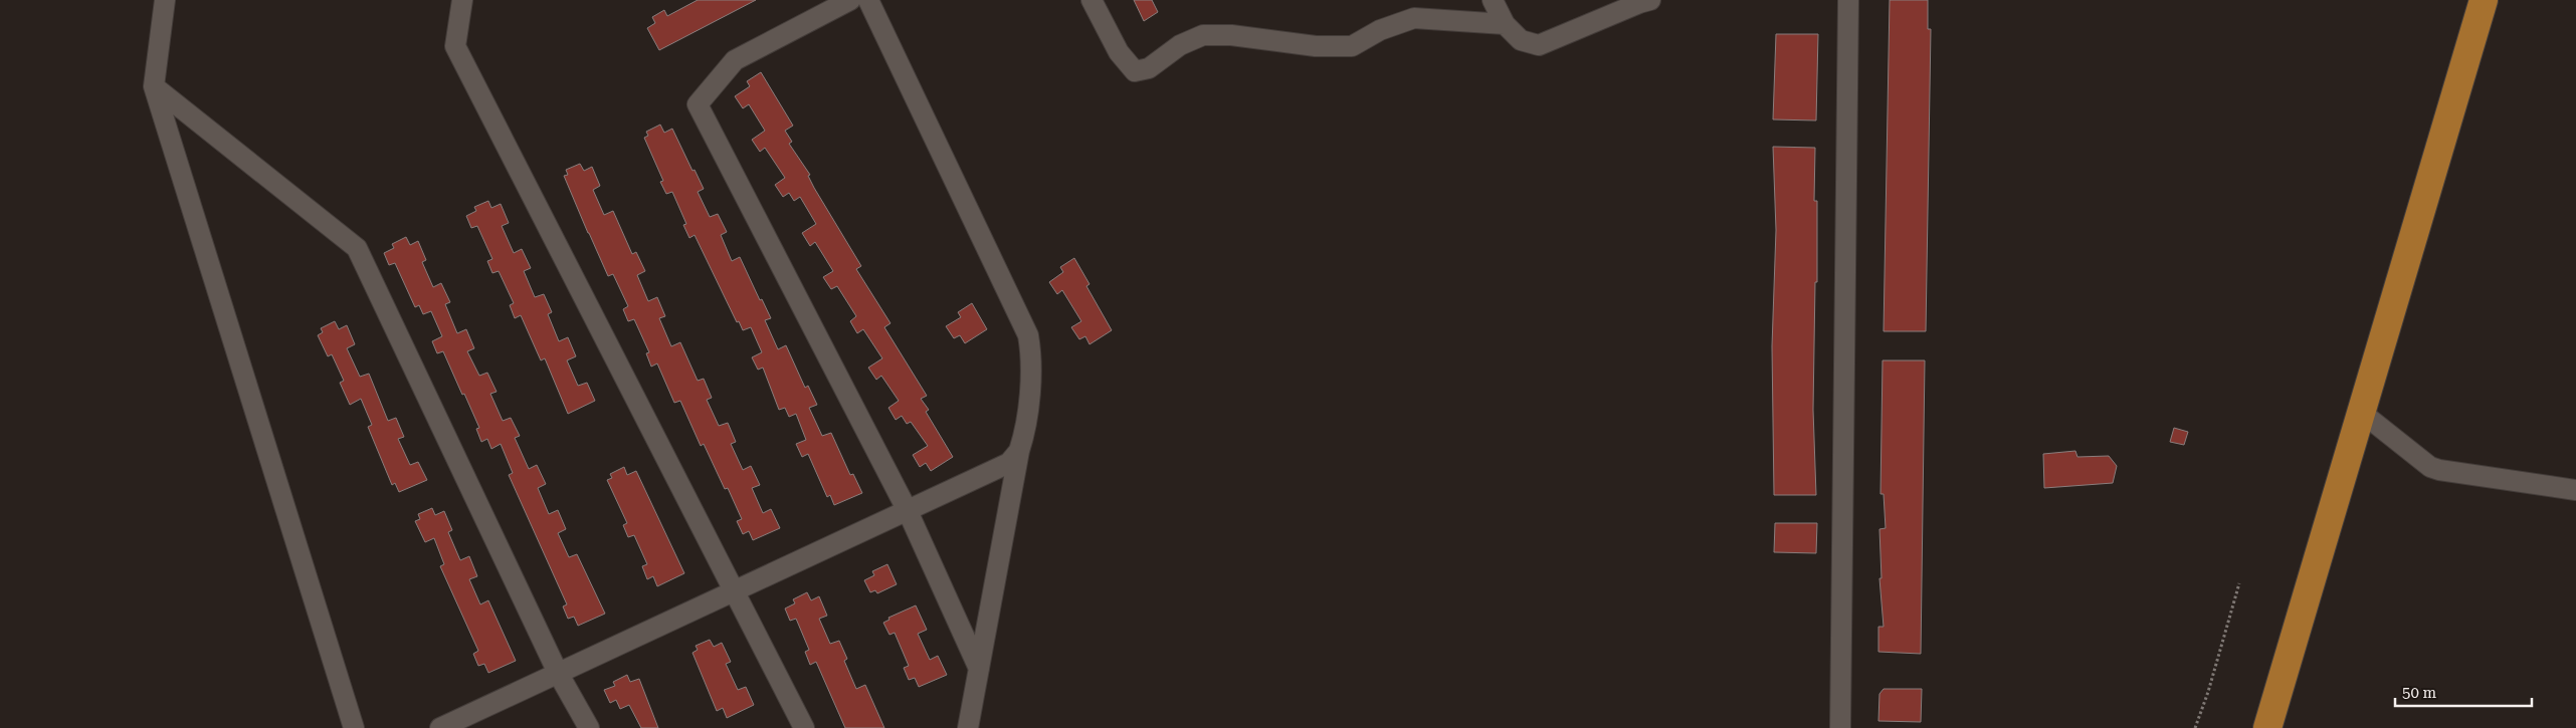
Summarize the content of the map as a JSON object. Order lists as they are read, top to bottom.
{
  "scale_bar": "50 m"
}
